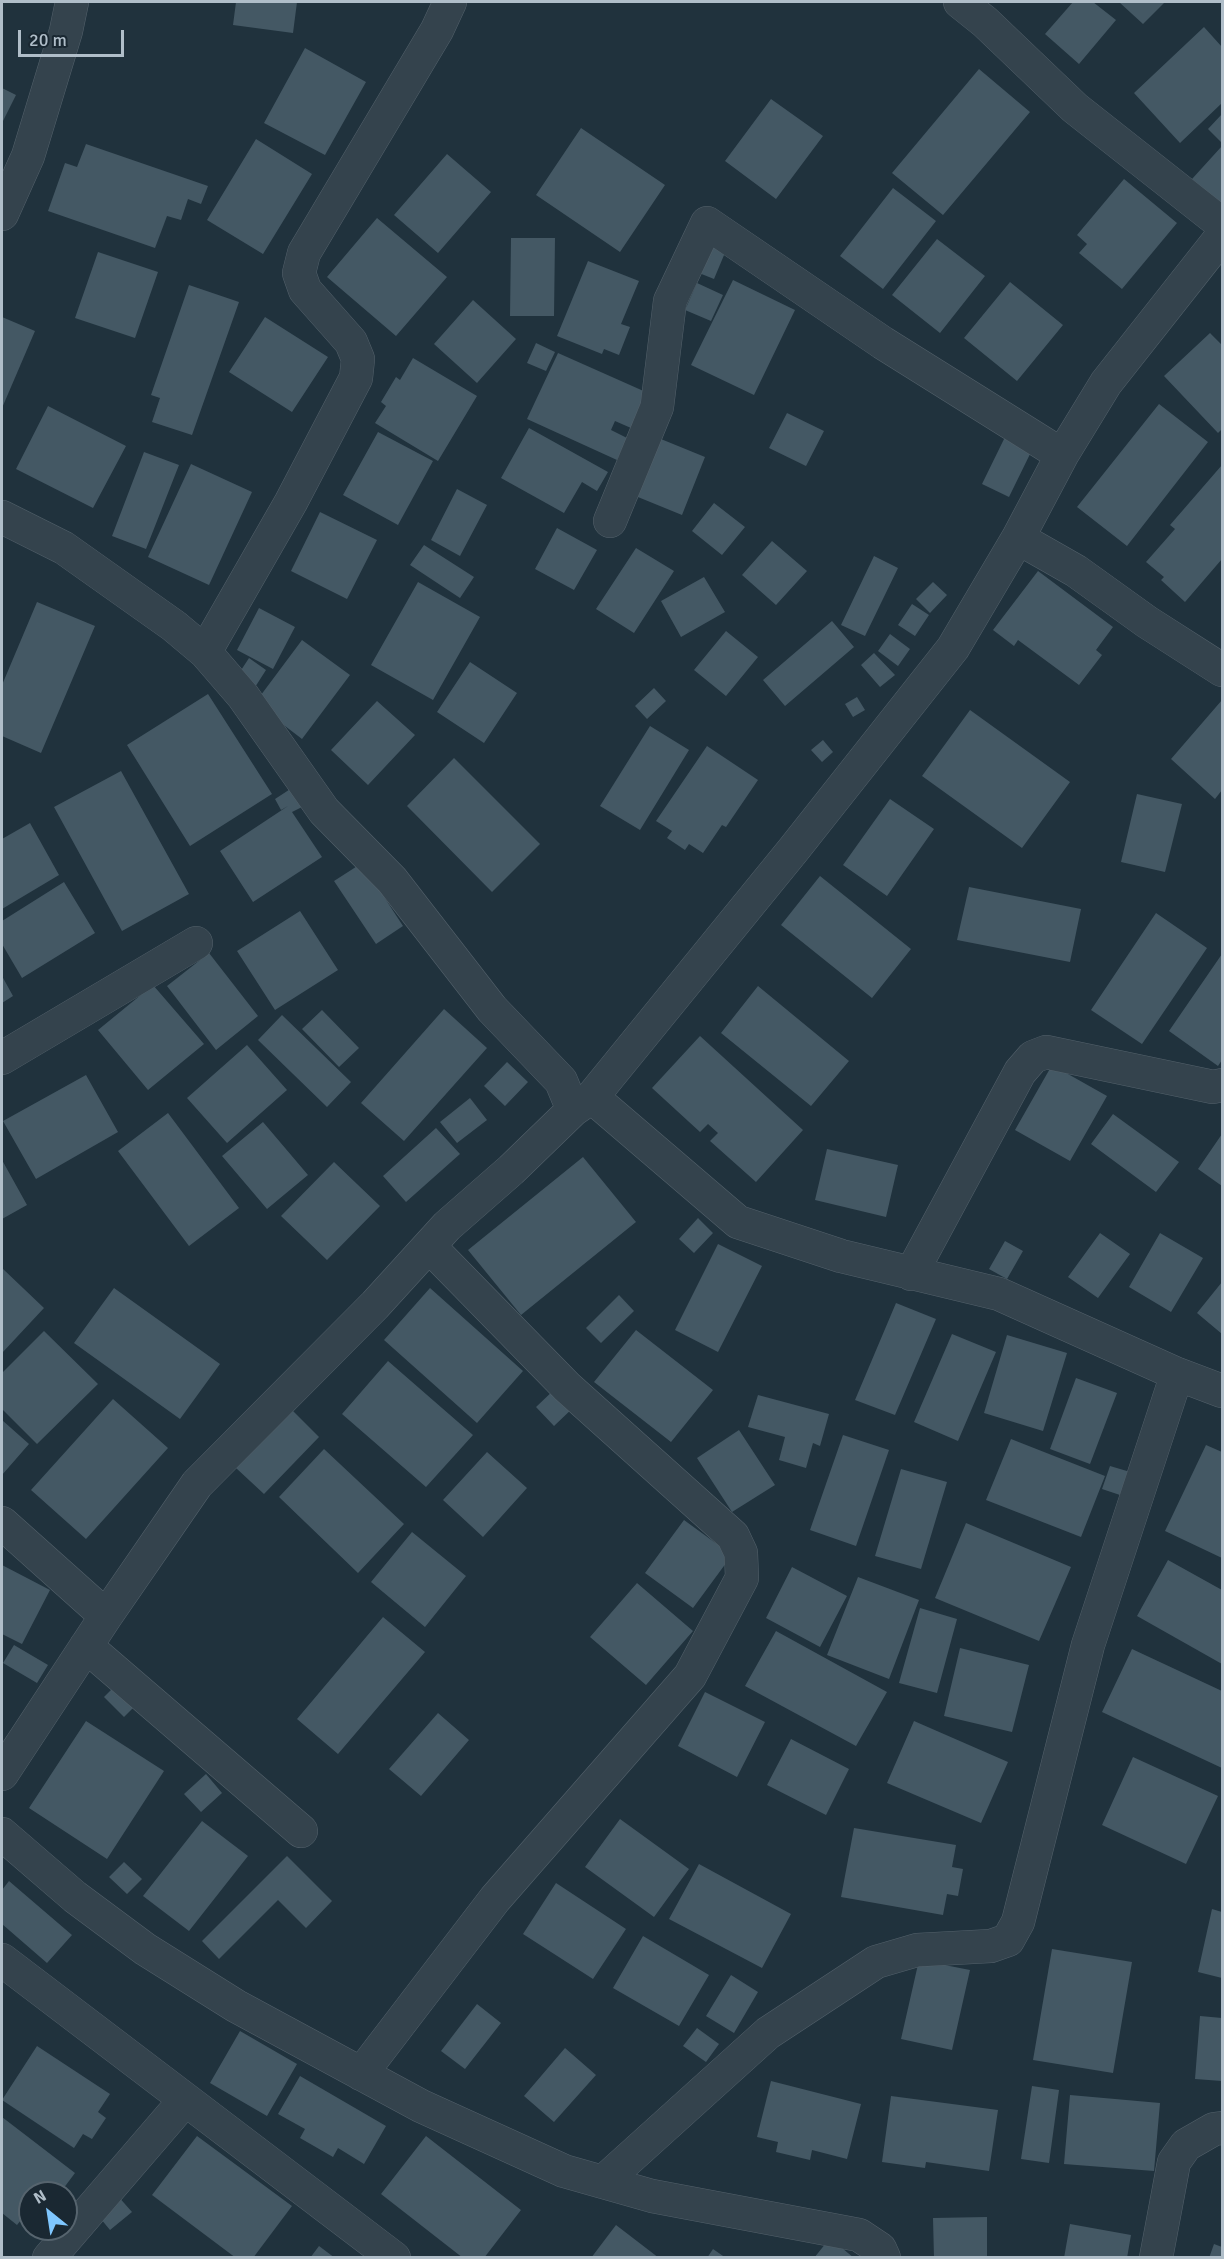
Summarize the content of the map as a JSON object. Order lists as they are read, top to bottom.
{
  "scale_bar": "20 m",
  "north": "top left"
}
